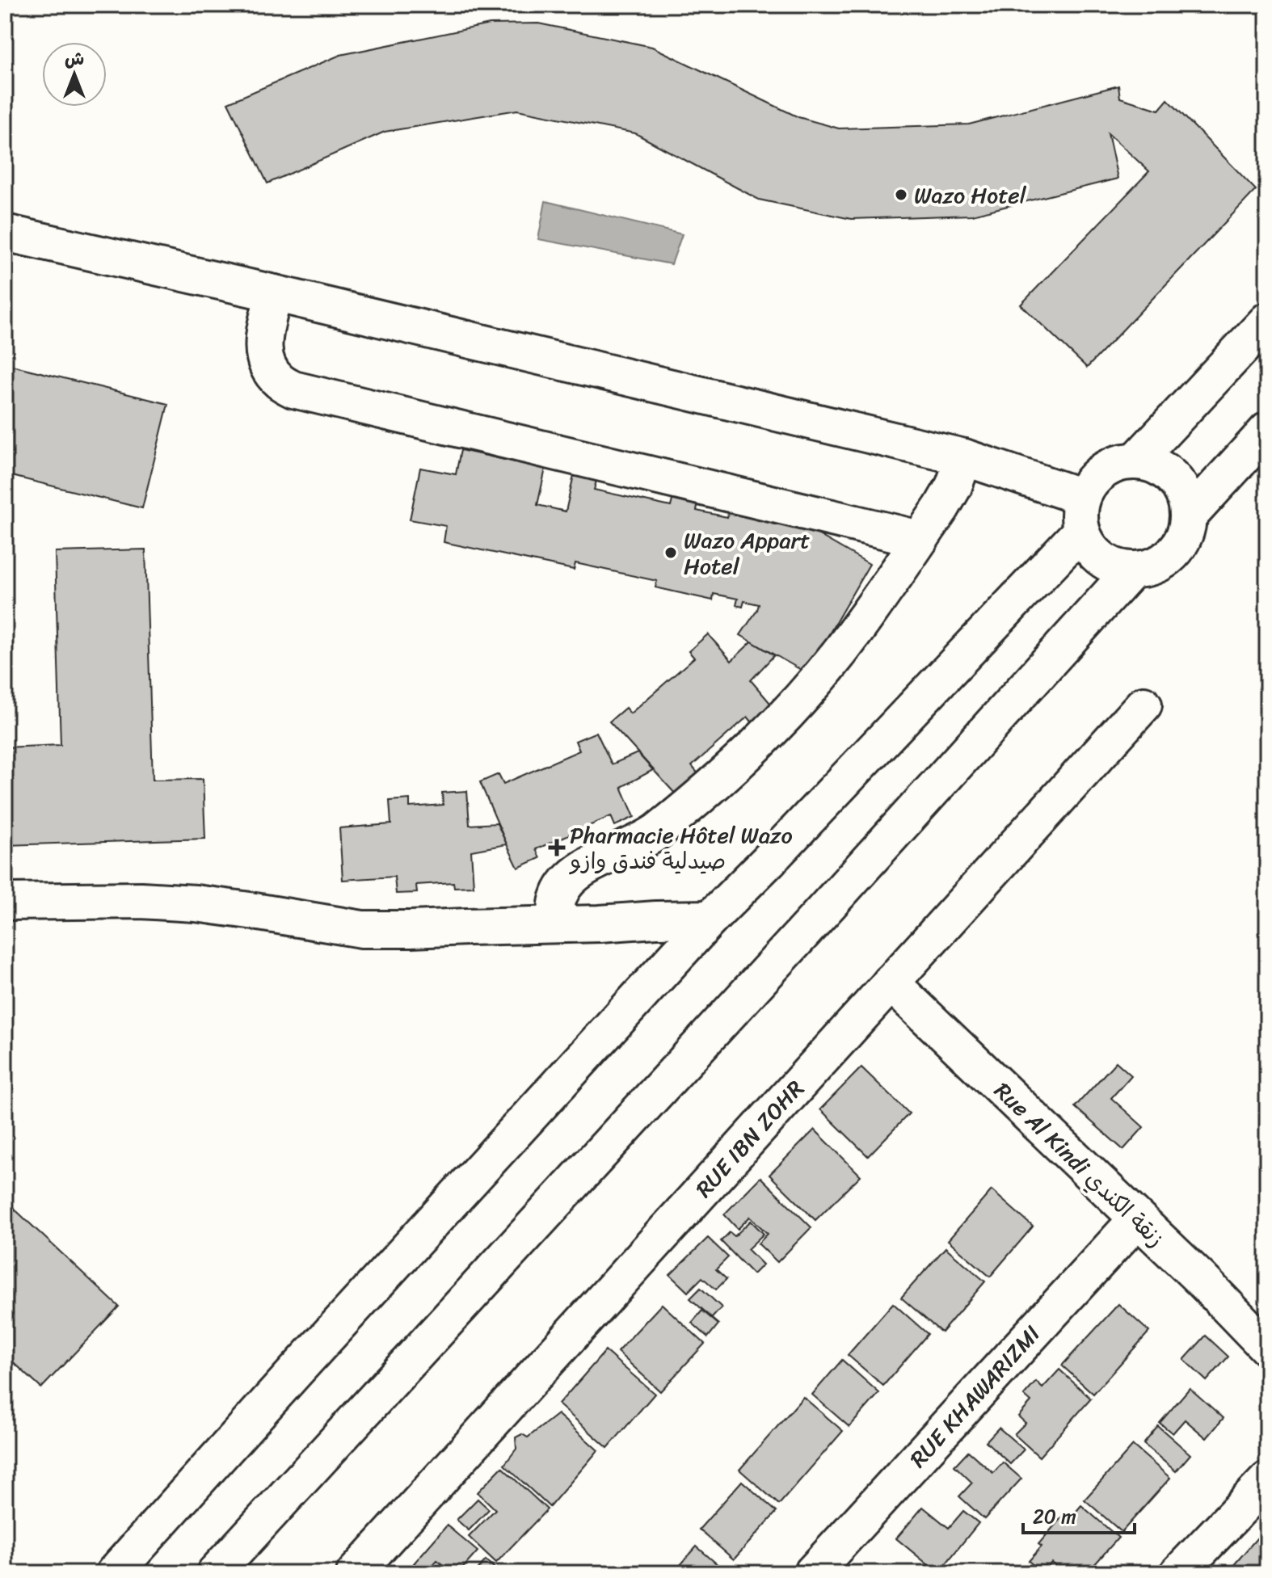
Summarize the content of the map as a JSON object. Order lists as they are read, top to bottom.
{
  "streets": {
    "street": ["RUE IBN ZOHR", "Rue Al Kindi زنقة الكندي", "RUE KHAWARIZMI"]
  },
  "crossings": [
    ["RUE IBN ZOHR", "Rue Al Kindi زنقة الكندي"],
    ["Rue Al Kindi زنقة الكندي", "RUE KHAWARIZMI"]
  ],
  "places": {
    "other": ["Wazo Hotel", "Wazo Appart Hotel"],
    "health": ["Pharmacie Hôtel Wazo صيدلية فندق وازو"]
  },
  "scale_bar": "20 m",
  "north": "top"
}
